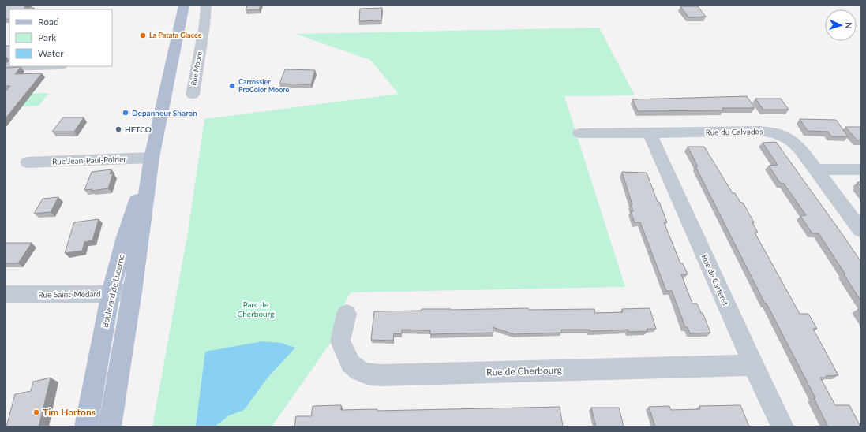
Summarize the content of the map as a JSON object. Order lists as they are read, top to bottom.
{
  "streets": {
    "main road": ["Boulevard de Lucerne"],
    "street": [
      "Rue Moore",
      "Rue du Calvados",
      "Rue Jean-Paul-Poirier",
      "Rue de Carteret",
      "Rue Saint-Médard",
      "Rue de Cherbourg"
    ]
  },
  "crossings": [
    ["Rue du Calvados", "Rue de Carteret"],
    ["Rue Jean-Paul-Poirier", "Boulevard de Lucerne"],
    ["Rue de Carteret", "Rue de Cherbourg"],
    ["Boulevard de Lucerne", "Rue Saint-Médard"]
  ],
  "parks": ["Parc de Cherbourg"],
  "places": [
    "La Patata Glacee",
    "Carrossier ProColor Moore",
    "Depanneur Sharon",
    "HETCO",
    "Tim Hortons"
  ],
  "legend": ["Road", "Park", "Water"],
  "north": "right"
}
